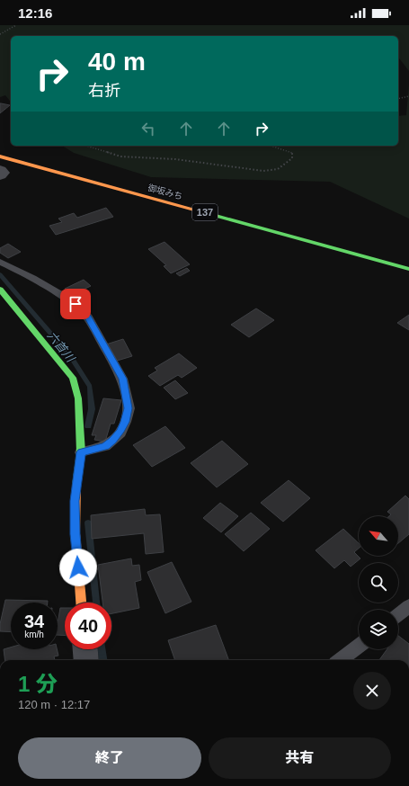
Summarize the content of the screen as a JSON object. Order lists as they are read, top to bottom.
{
  "streets": {
    "main road": ["御坂みち", "137"]
  },
  "water": ["六首川"],
  "north": "top left",
  "page": {
    "status": "12:16",
    "turn": ["40 m", "右折"],
    "speed": "34 km/h",
    "limit": "40",
    "heading": ["1 分", "120 m · 12:17"],
    "buttons": ["終了", "共有"]
  }
}
